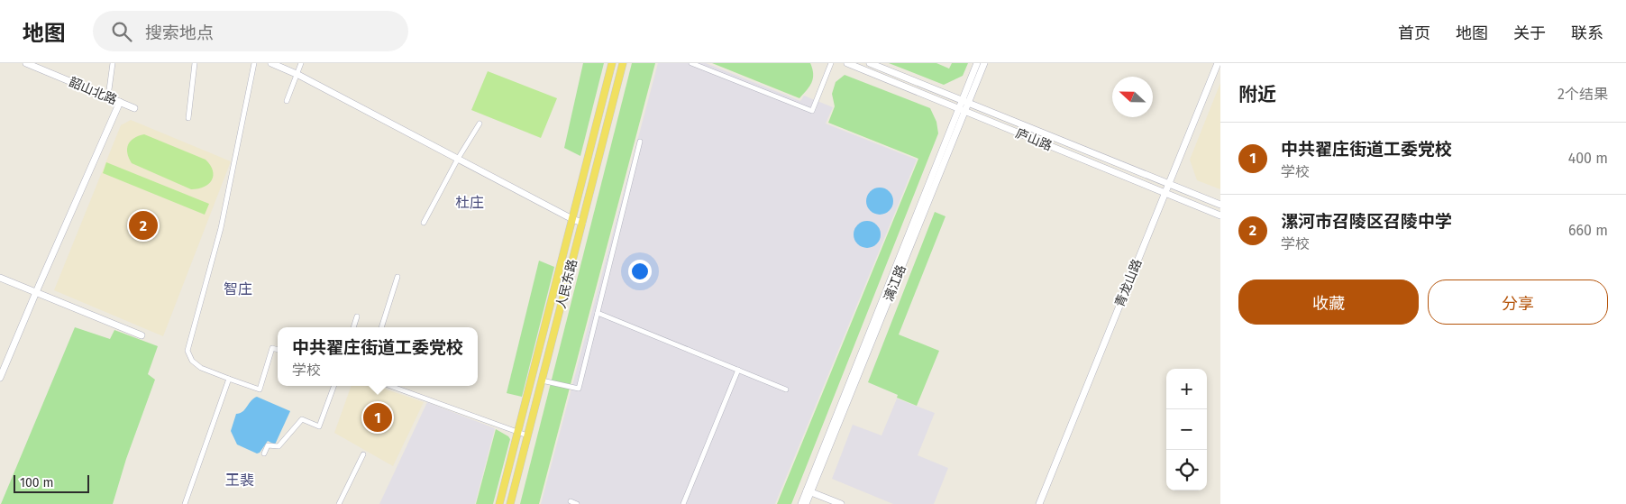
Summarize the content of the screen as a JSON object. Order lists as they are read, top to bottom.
{
  "streets": {
    "main road": ["人民东路"],
    "street": [
      "韶山北路",
      "庐山路",
      "漓江路",
      "青龙山路"
    ]
  },
  "crossings": [
    ["庐山路", "漓江路"],
    ["庐山路", "青龙山路"]
  ],
  "districts": ["杜庄", "智庄", "王裴"],
  "scale_bar": "100 m",
  "north": "left",
  "page": {
    "header": "地图",
    "search": "搜索地点",
    "nav": [
      "首页",
      "地图",
      "关于",
      "联系"
    ],
    "heading": ["附近", "2个结果"],
    "list": [
      {
        "mark": "1",
        "name": "中共翟庄街道工委党校",
        "note": "学校",
        "value": "400 m"
      },
      {
        "mark": "2",
        "name": "漯河市召陵区召陵中学",
        "note": "学校",
        "value": "660 m"
      }
    ],
    "pins": ["2", "1"],
    "buttons": ["收藏", "分享"],
    "popup": ["中共翟庄街道工委党校", "学校"],
    "map_buttons": ["+", "−"],
    "scale": "100 m"
  }
}
